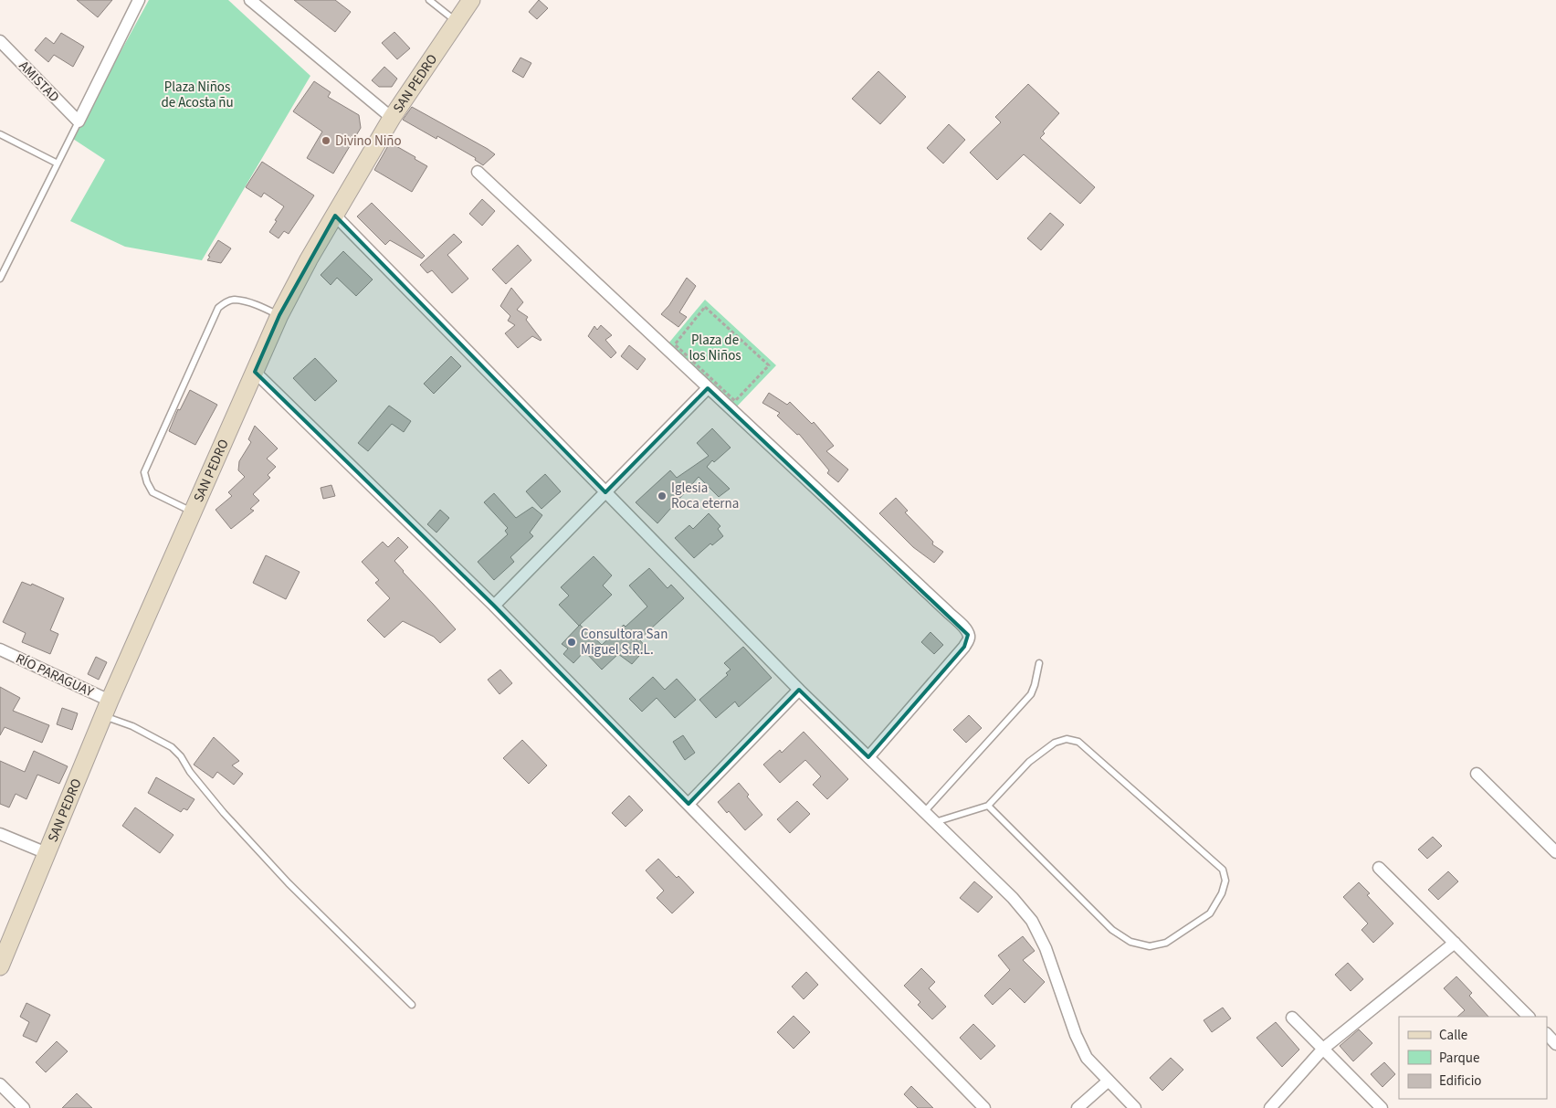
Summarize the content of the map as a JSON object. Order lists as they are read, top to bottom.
{
  "streets": {
    "main road": ["SAN PEDRO"],
    "street": ["AMISTAD", "RÍO PARAGUAY"]
  },
  "crossings": [
    ["SAN PEDRO", "RÍO PARAGUAY"]
  ],
  "parks": ["Plaza Niños de Acosta ñu", "Plaza de los Niños"],
  "places": ["Divino Niño", "Iglesia Roca eterna", "Consultora San Miguel S.R.L."],
  "legend": ["Calle", "Parque", "Edificio"]
}
